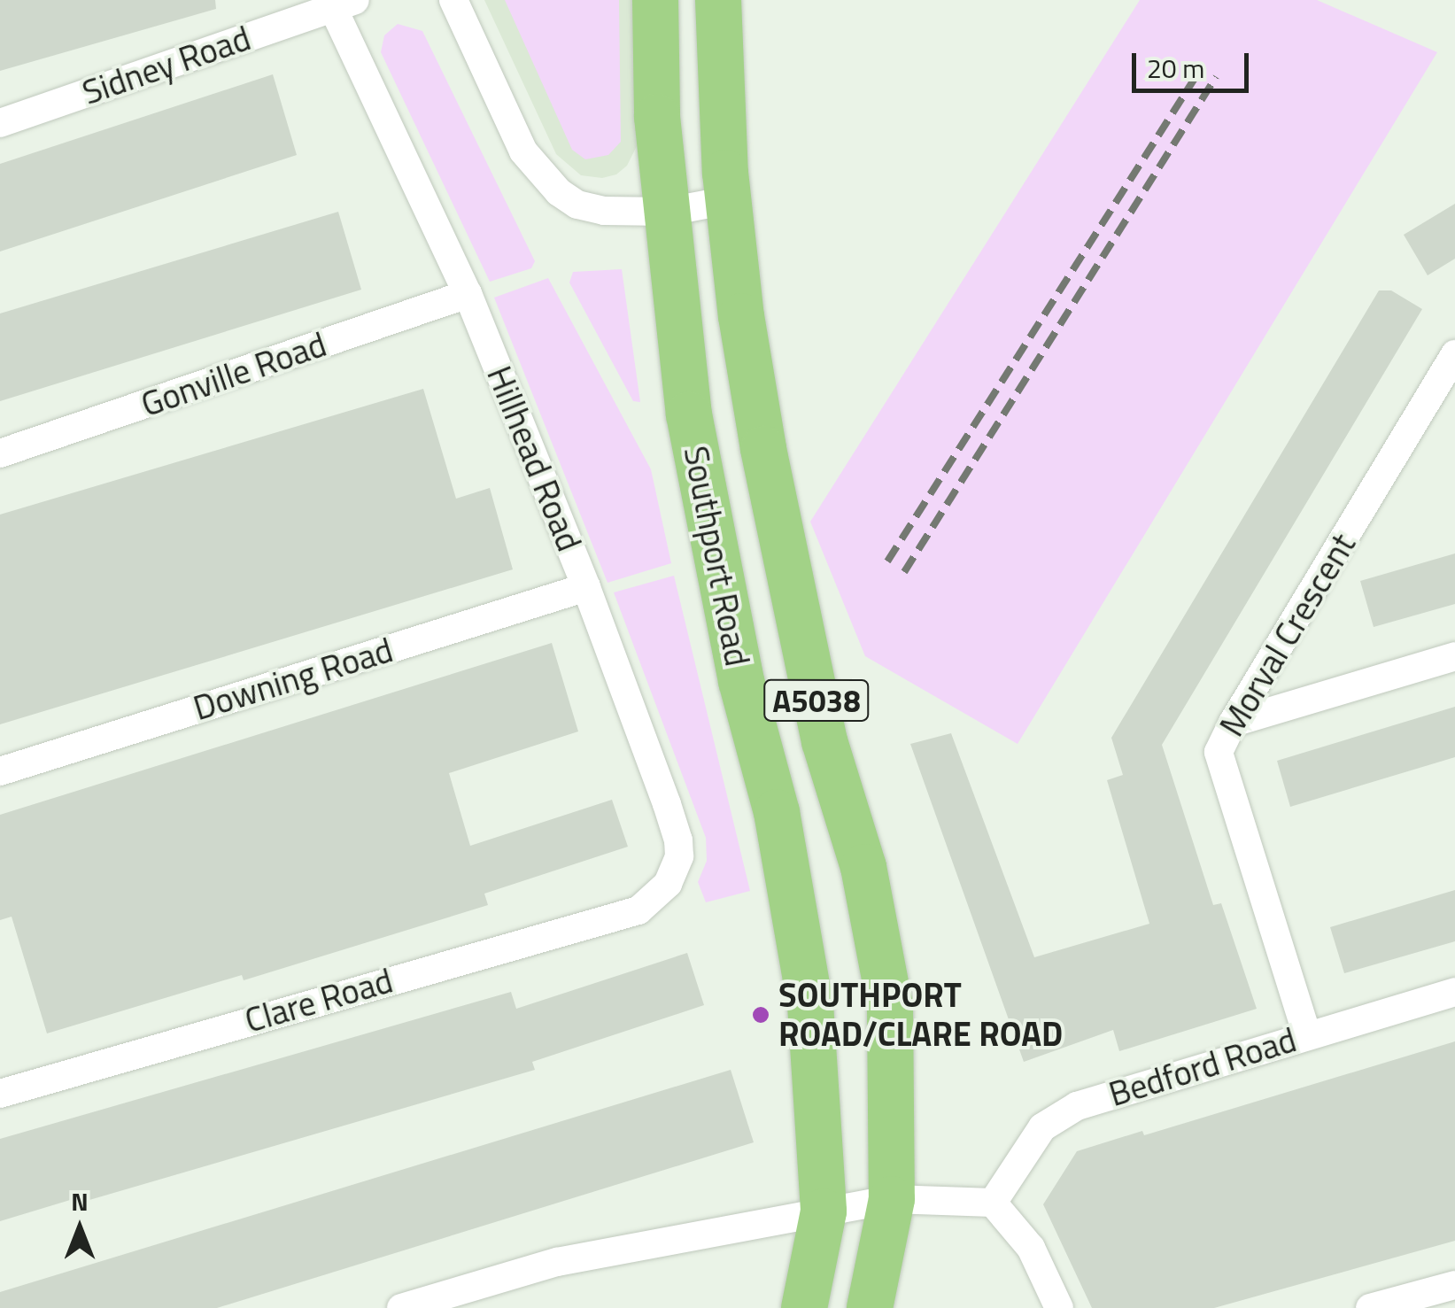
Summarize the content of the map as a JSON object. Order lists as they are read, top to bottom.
{
  "streets": {
    "main road": ["Southport Road", "A5038"],
    "street": [
      "Sidney Road",
      "Gonville Road",
      "Hillhead Road",
      "Morval Crescent",
      "Downing Road",
      "Clare Road",
      "Bedford Road"
    ]
  },
  "crossings": [
    ["Sidney Road", "Hillhead Road"],
    ["Gonville Road", "Hillhead Road"],
    ["Hillhead Road", "Downing Road"],
    ["Hillhead Road", "Clare Road"],
    ["Southport Road", "A5038"],
    ["Morval Crescent", "Bedford Road"]
  ],
  "places": ["SOUTHPORT ROAD/CLARE ROAD"],
  "scale_bar": "20 m",
  "north": "top"
}
